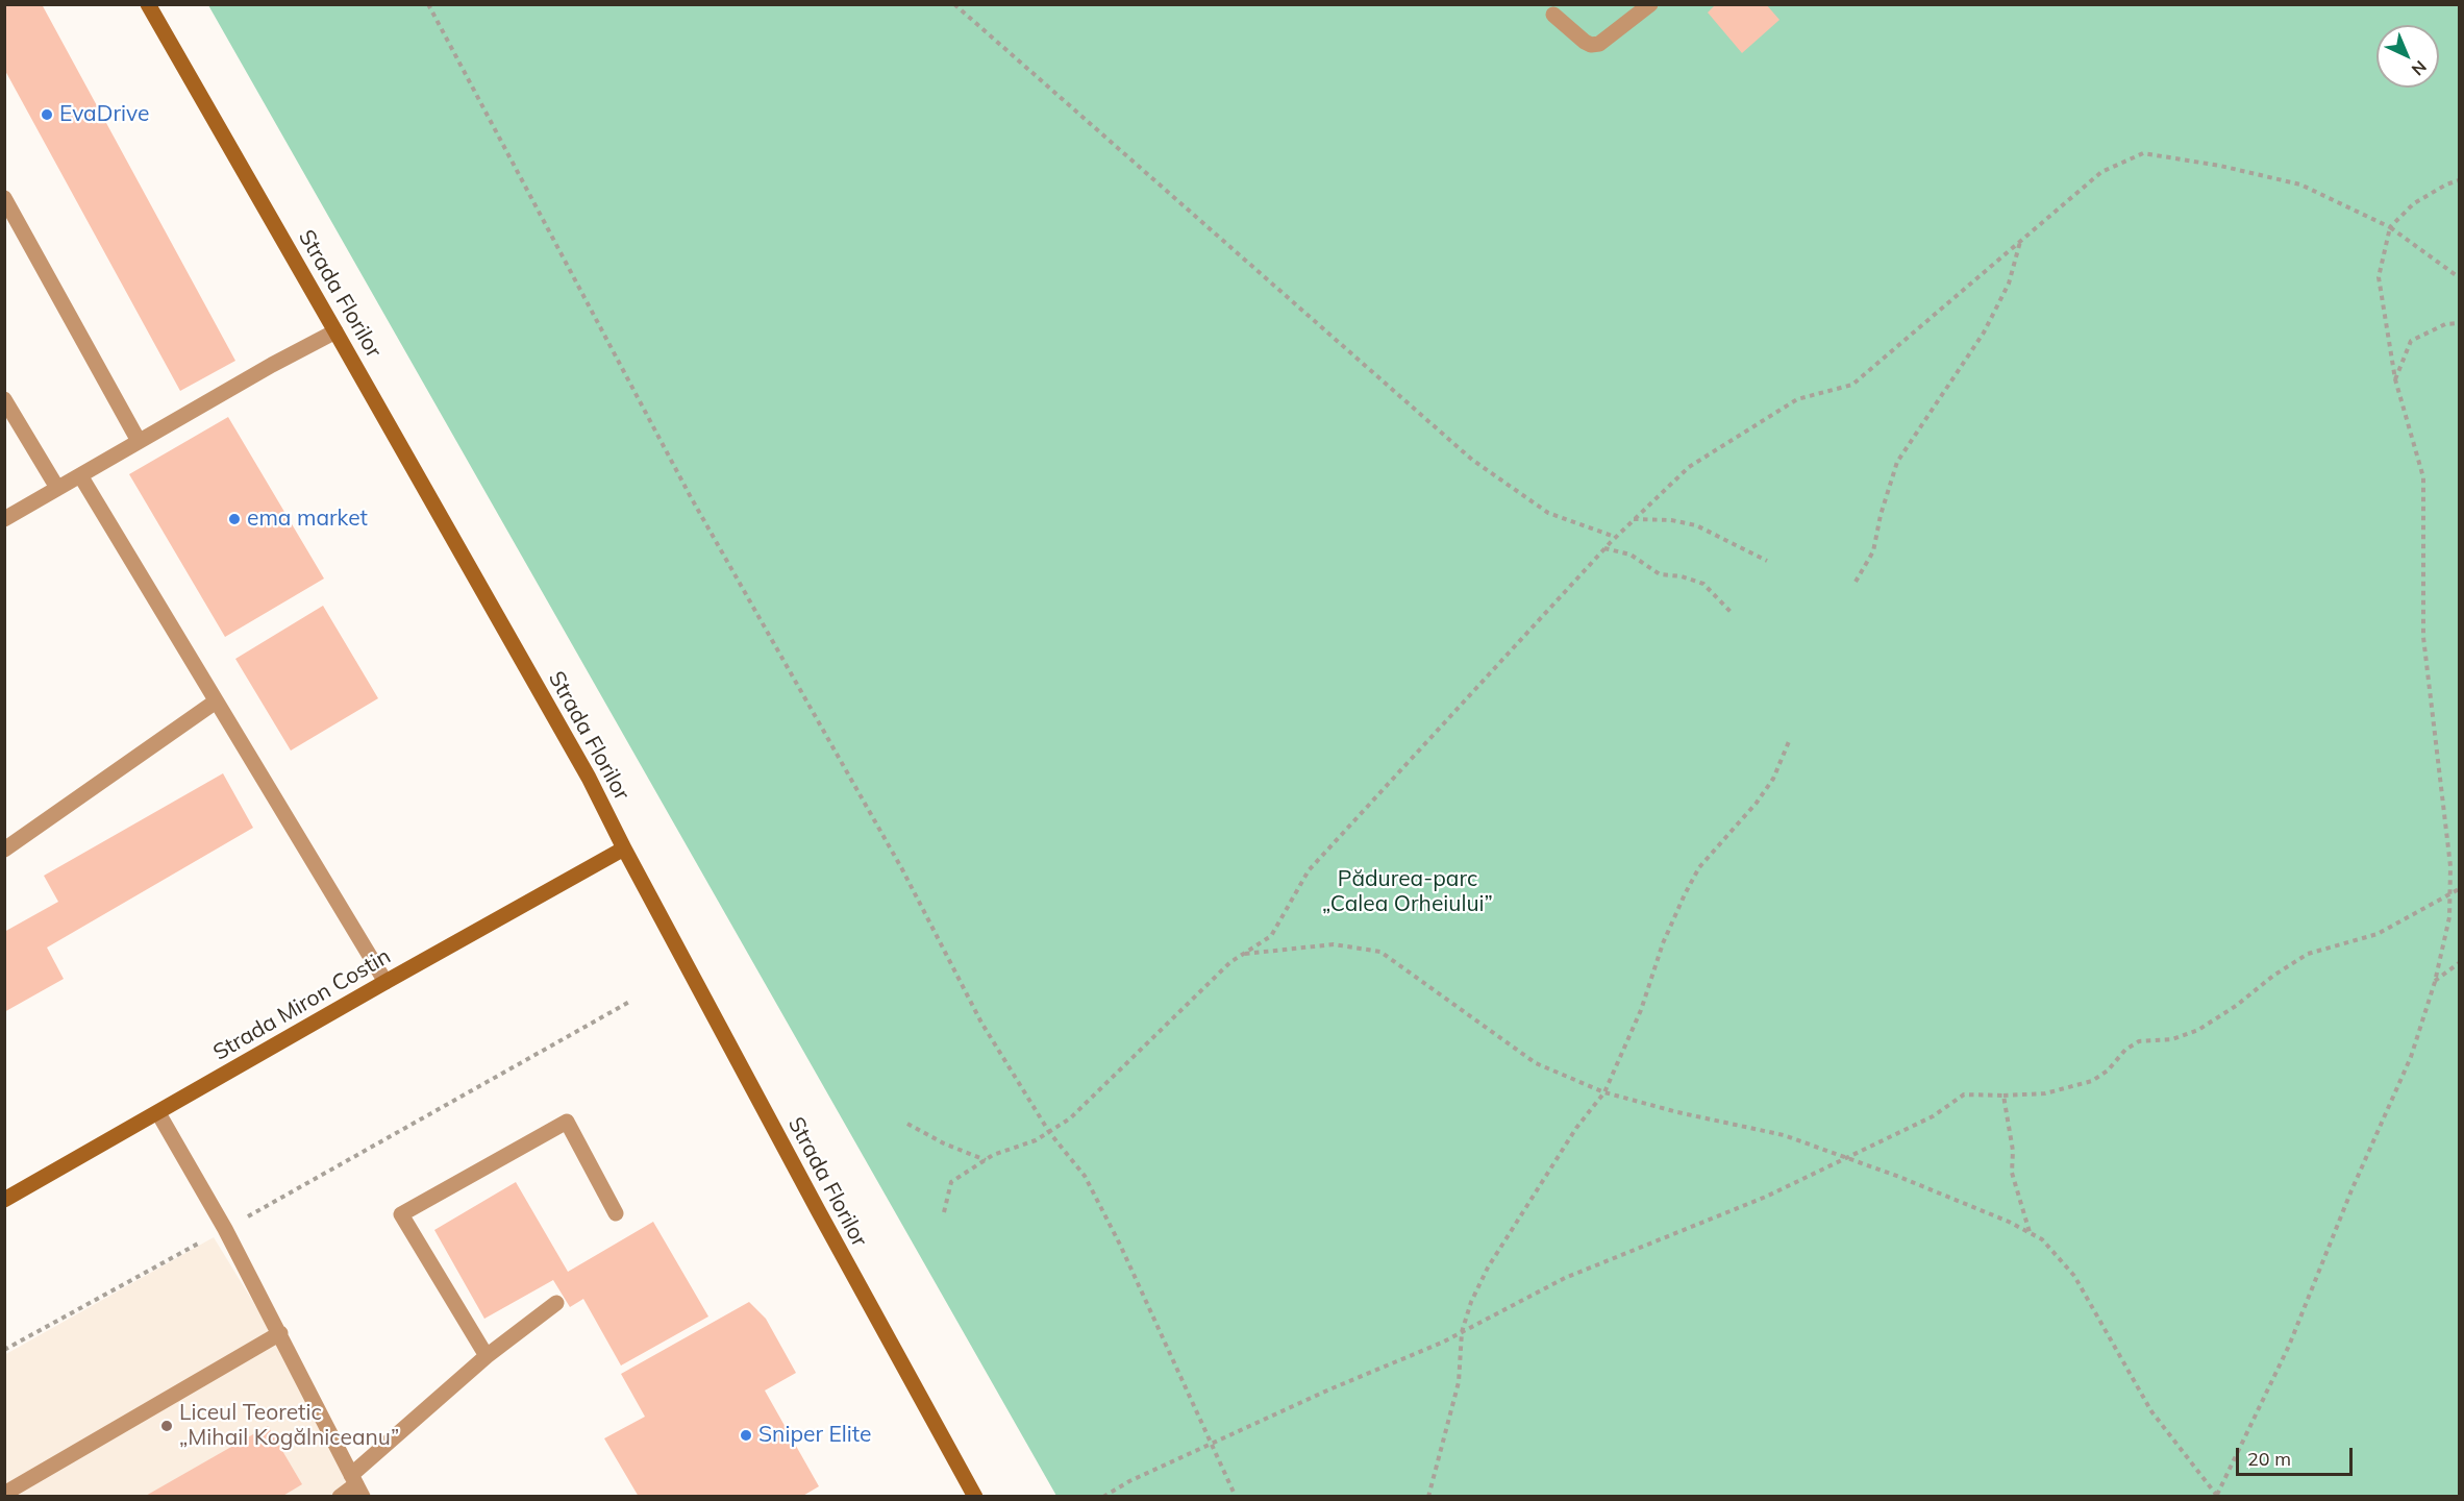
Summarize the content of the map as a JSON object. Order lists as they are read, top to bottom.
{
  "streets": {
    "main road": ["Strada Florilor", "Strada Miron Costin"]
  },
  "crossings": [
    ["Strada Florilor", "Strada Miron Costin"]
  ],
  "parks": ["Pădurea-parc „Calea Orheiului”"],
  "places": [
    "EvaDrive",
    "ema market",
    "Liceul Teoretic „Mihail Kogălniceanu”",
    "Sniper Elite"
  ],
  "scale_bar": "20 m",
  "north": "bottom right"
}
